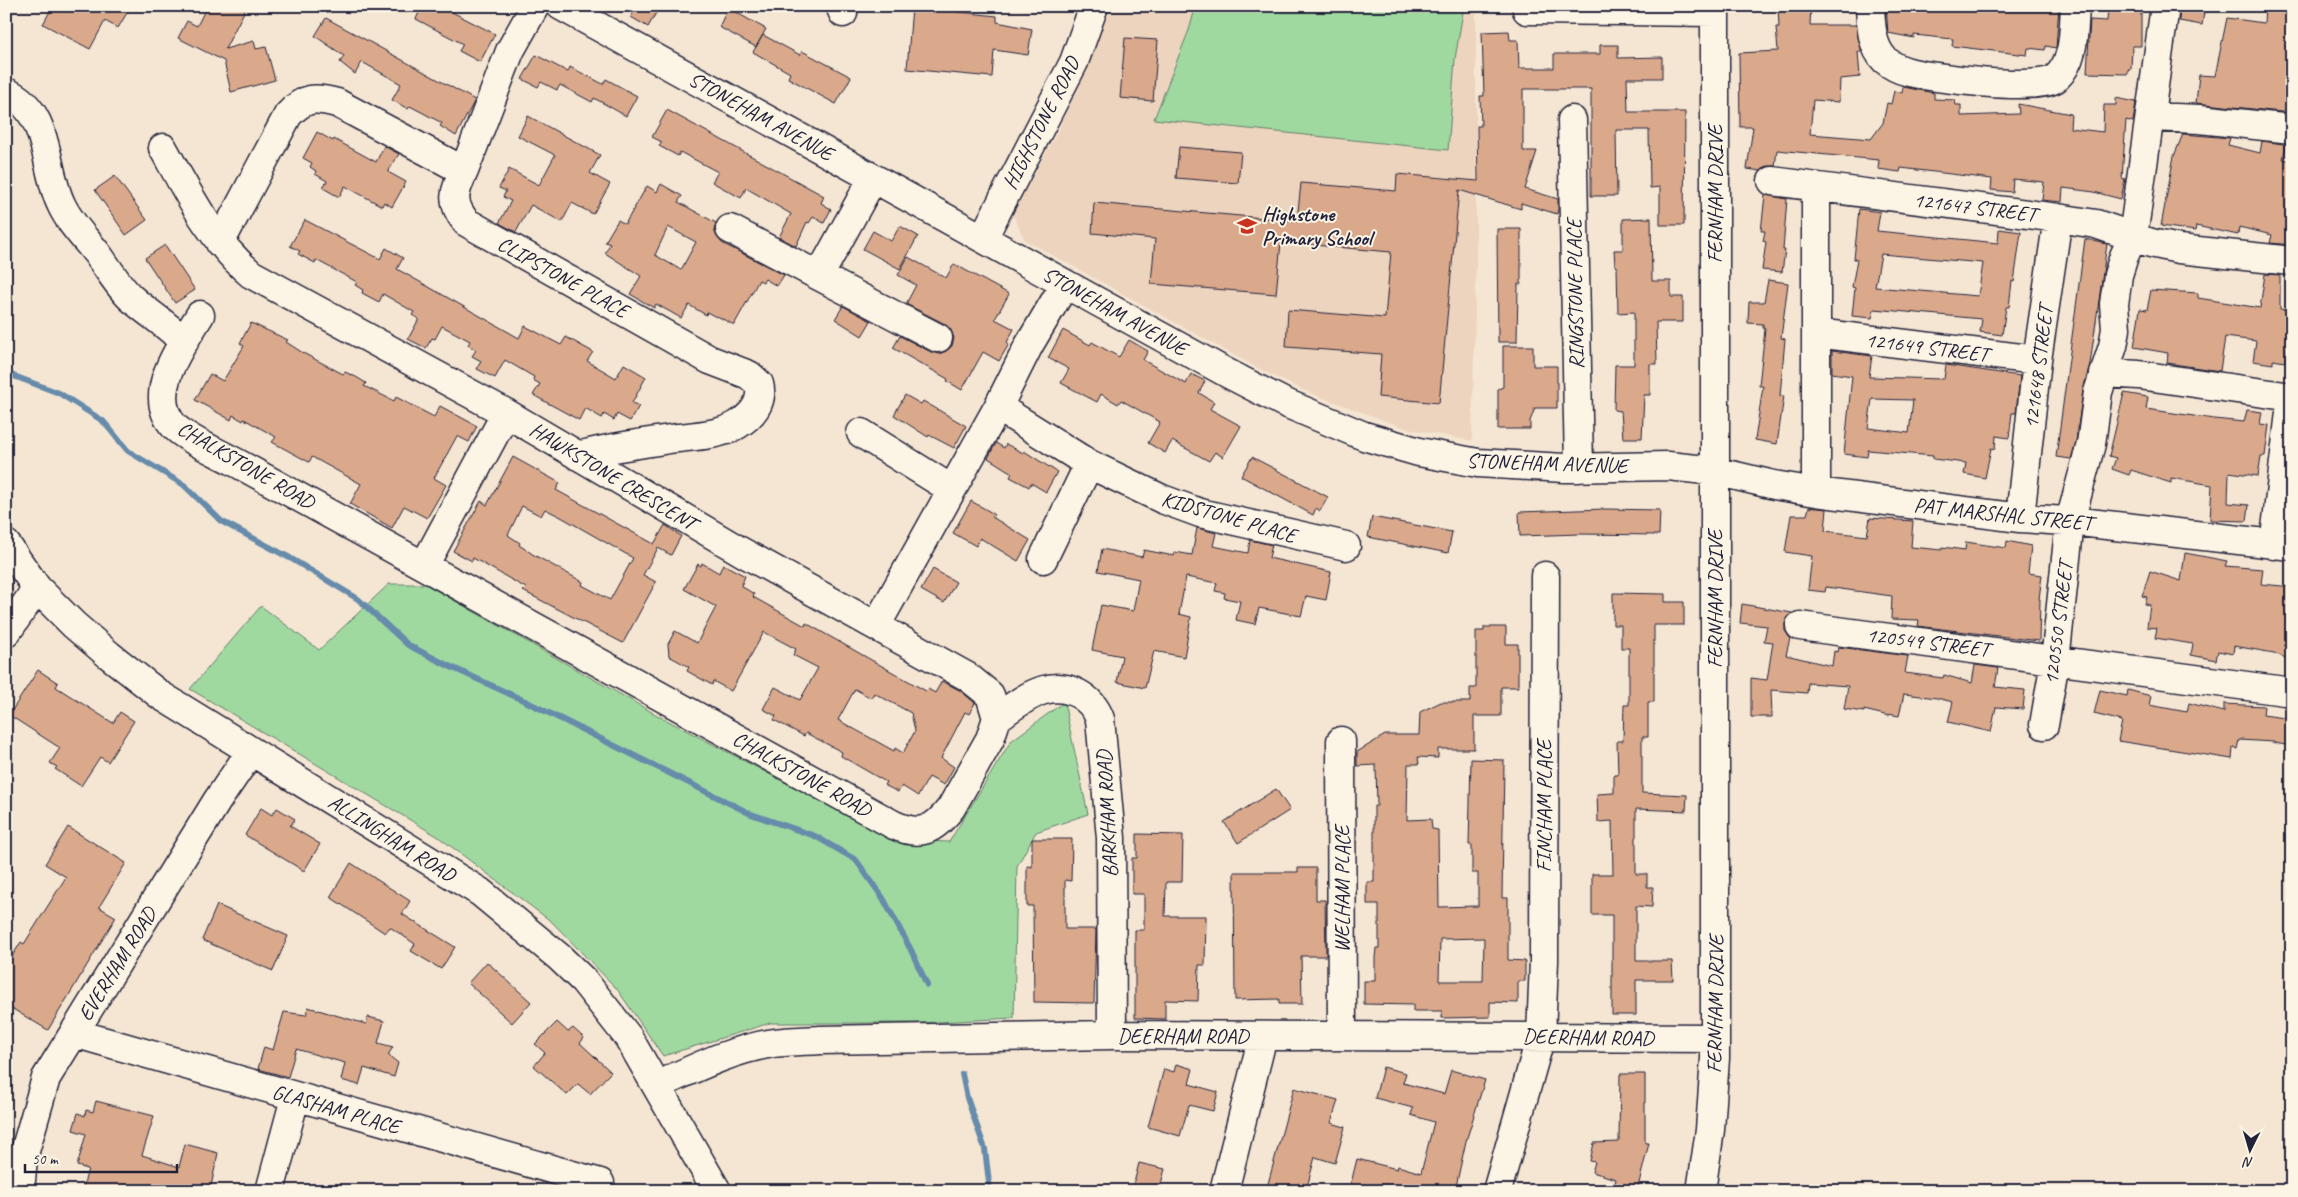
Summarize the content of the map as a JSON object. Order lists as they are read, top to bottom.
{
  "streets": {
    "street": [
      "STONEHAM AVENUE",
      "HIGHSTONE ROAD",
      "FERNHAM DRIVE",
      "121647 STREET",
      "CLIPSTONE PLACE",
      "RINGSTONE PLACE",
      "121649 STREET",
      "121648 STREET",
      "CHALKSTONE ROAD",
      "HAWKSTONE CRESCENT",
      "PAT MARSHAL STREET",
      "KIDSTONE PLACE",
      "120550 STREET",
      "120549 STREET",
      "FINCHAM PLACE",
      "BARKHAM ROAD",
      "ALLINGHAM ROAD",
      "WELHAM PLACE",
      "EVERHAM ROAD",
      "DEERHAM ROAD",
      "GLASHAM PLACE"
    ]
  },
  "crossings": [
    ["STONEHAM AVENUE", "HIGHSTONE ROAD"],
    ["STONEHAM AVENUE", "FERNHAM DRIVE"],
    ["STONEHAM AVENUE", "RINGSTONE PLACE"],
    ["STONEHAM AVENUE", "PAT MARSHAL STREET"],
    ["FERNHAM DRIVE", "PAT MARSHAL STREET"],
    ["FERNHAM DRIVE", "DEERHAM ROAD"],
    ["121647 STREET", "121648 STREET"],
    ["121647 STREET", "120550 STREET"],
    ["CLIPSTONE PLACE", "HAWKSTONE CRESCENT"],
    ["121649 STREET", "121648 STREET"],
    ["121648 STREET", "PAT MARSHAL STREET"],
    ["CHALKSTONE ROAD", "BARKHAM ROAD"],
    ["PAT MARSHAL STREET", "120550 STREET"],
    ["120550 STREET", "120549 STREET"],
    ["FINCHAM PLACE", "DEERHAM ROAD"],
    ["BARKHAM ROAD", "DEERHAM ROAD"],
    ["ALLINGHAM ROAD", "EVERHAM ROAD"],
    ["ALLINGHAM ROAD", "DEERHAM ROAD"],
    ["WELHAM PLACE", "DEERHAM ROAD"],
    ["EVERHAM ROAD", "GLASHAM PLACE"]
  ],
  "places": {
    "school or university": ["Highstone Primary School"]
  },
  "scale_bar": "50 m",
  "north": "bottom"
}
